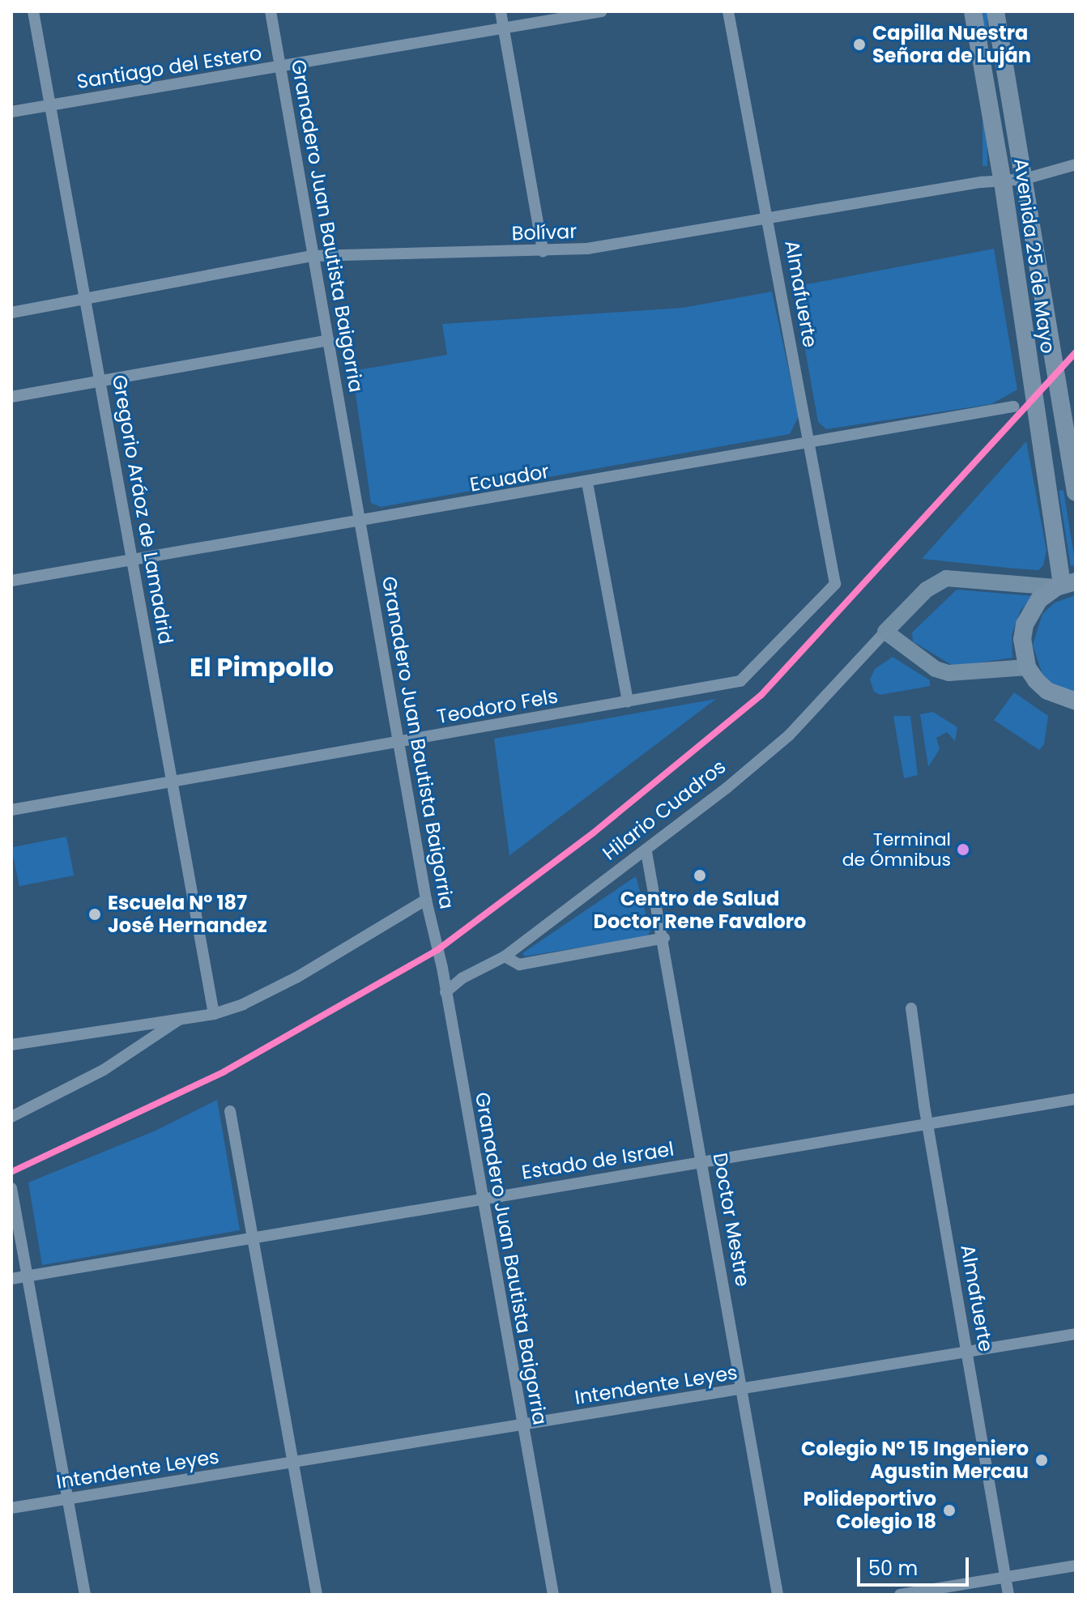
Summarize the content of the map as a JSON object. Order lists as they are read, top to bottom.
{
  "streets": {
    "main road": ["Avenida 25 de Mayo"],
    "street": [
      "Santiago del Estero",
      "Granadero Juan Bautista Baigorria",
      "Bolívar",
      "Almafuerte",
      "Ecuador",
      "Gregorio Aráoz de Lamadrid",
      "Teodoro Fels",
      "Hilario Cuadros",
      "Estado de Israel",
      "Doctor Mestre",
      "Intendente Leyes"
    ]
  },
  "crossings": [
    ["Santiago del Estero", "Granadero Juan Bautista Baigorria"],
    ["Santiago del Estero", "Gregorio Aráoz de Lamadrid"],
    ["Granadero Juan Bautista Baigorria", "Bolívar"],
    ["Granadero Juan Bautista Baigorria", "Ecuador"],
    ["Granadero Juan Bautista Baigorria", "Teodoro Fels"],
    ["Granadero Juan Bautista Baigorria", "Hilario Cuadros"],
    ["Granadero Juan Bautista Baigorria", "Estado de Israel"],
    ["Granadero Juan Bautista Baigorria", "Intendente Leyes"],
    ["Bolívar", "Avenida 25 de Mayo"],
    ["Bolívar", "Almafuerte"],
    ["Bolívar", "Gregorio Aráoz de Lamadrid"],
    ["Avenida 25 de Mayo", "Hilario Cuadros"],
    ["Almafuerte", "Ecuador"],
    ["Almafuerte", "Teodoro Fels"],
    ["Almafuerte", "Estado de Israel"],
    ["Almafuerte", "Intendente Leyes"],
    ["Ecuador", "Gregorio Aráoz de Lamadrid"],
    ["Gregorio Aráoz de Lamadrid", "Teodoro Fels"],
    ["Hilario Cuadros", "Doctor Mestre"],
    ["Estado de Israel", "Doctor Mestre"],
    ["Doctor Mestre", "Intendente Leyes"]
  ],
  "districts": ["El Pimpollo"],
  "places": [
    "Capilla Nuestra Señora de Luján",
    "Terminal de Ómnibus",
    "Centro de Salud Doctor Rene Favaloro",
    "Escuela N° 187 José Hernandez",
    "Colegio Nº 15 Ingeniero Agustin Mercau",
    "Polideportivo Colegio 18"
  ],
  "scale_bar": "50 m"
}
